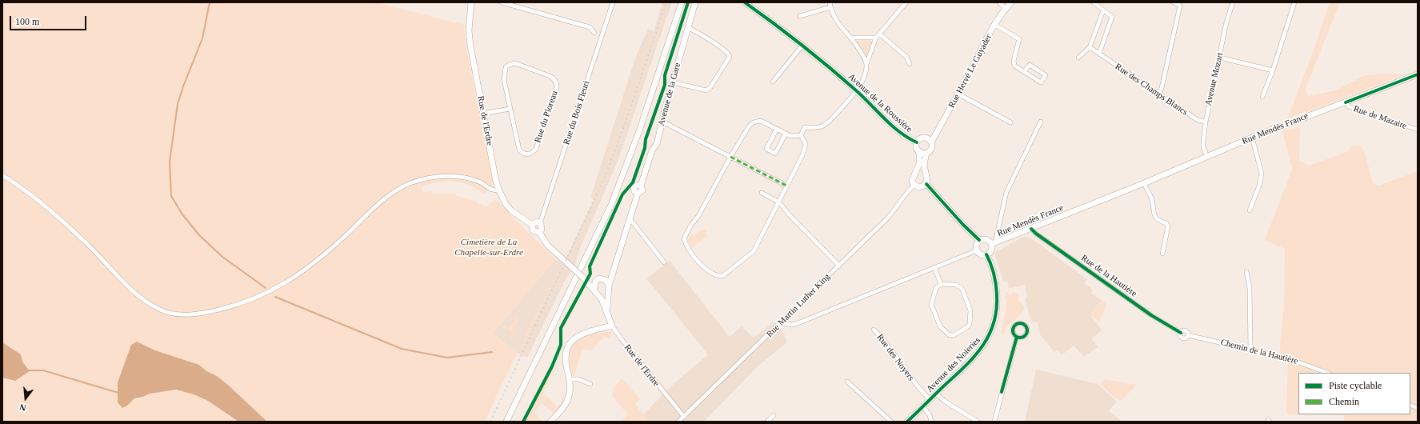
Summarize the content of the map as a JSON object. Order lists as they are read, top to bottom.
{
  "streets": {
    "street": [
      "Rue Hervé Le Guyader",
      "Avenue Mozart",
      "Rue des Champs Blancs",
      "Avenue de la Gare",
      "Avenue de la Roussière",
      "Rue du Bois Fleuri",
      "Rue du Ploreau",
      "Rue de Mazaire",
      "Rue de l'Erdre",
      "Rue Mendès France",
      "Rue de la Hautière",
      "Rue Martin Luther King",
      "Chemin de la Hautière",
      "Rue des Noyers",
      "Avenue des Noieries"
    ]
  },
  "crossings": [
    ["Rue Hervé Le Guyader", "Avenue de la Roussière"],
    ["Avenue Mozart", "Rue des Champs Blancs"],
    ["Avenue Mozart", "Rue Mendès France"],
    ["Avenue de la Gare", "Rue de l'Erdre"],
    ["Rue du Bois Fleuri", "Rue de l'Erdre"],
    ["Rue de Mazaire", "Rue Mendès France"],
    ["Rue de l'Erdre", "Rue Martin Luther King"],
    ["Rue Mendès France", "Rue de la Hautière"],
    ["Rue Mendès France", "Avenue des Noieries"],
    ["Rue de la Hautière", "Chemin de la Hautière"],
    ["Rue des Noyers", "Avenue des Noieries"]
  ],
  "parks": ["Cimetière de La Chapelle-sur-Erdre"],
  "legend": ["Piste cyclable", "Chemin"],
  "scale_bar": "100 m",
  "north": "bottom"
}
